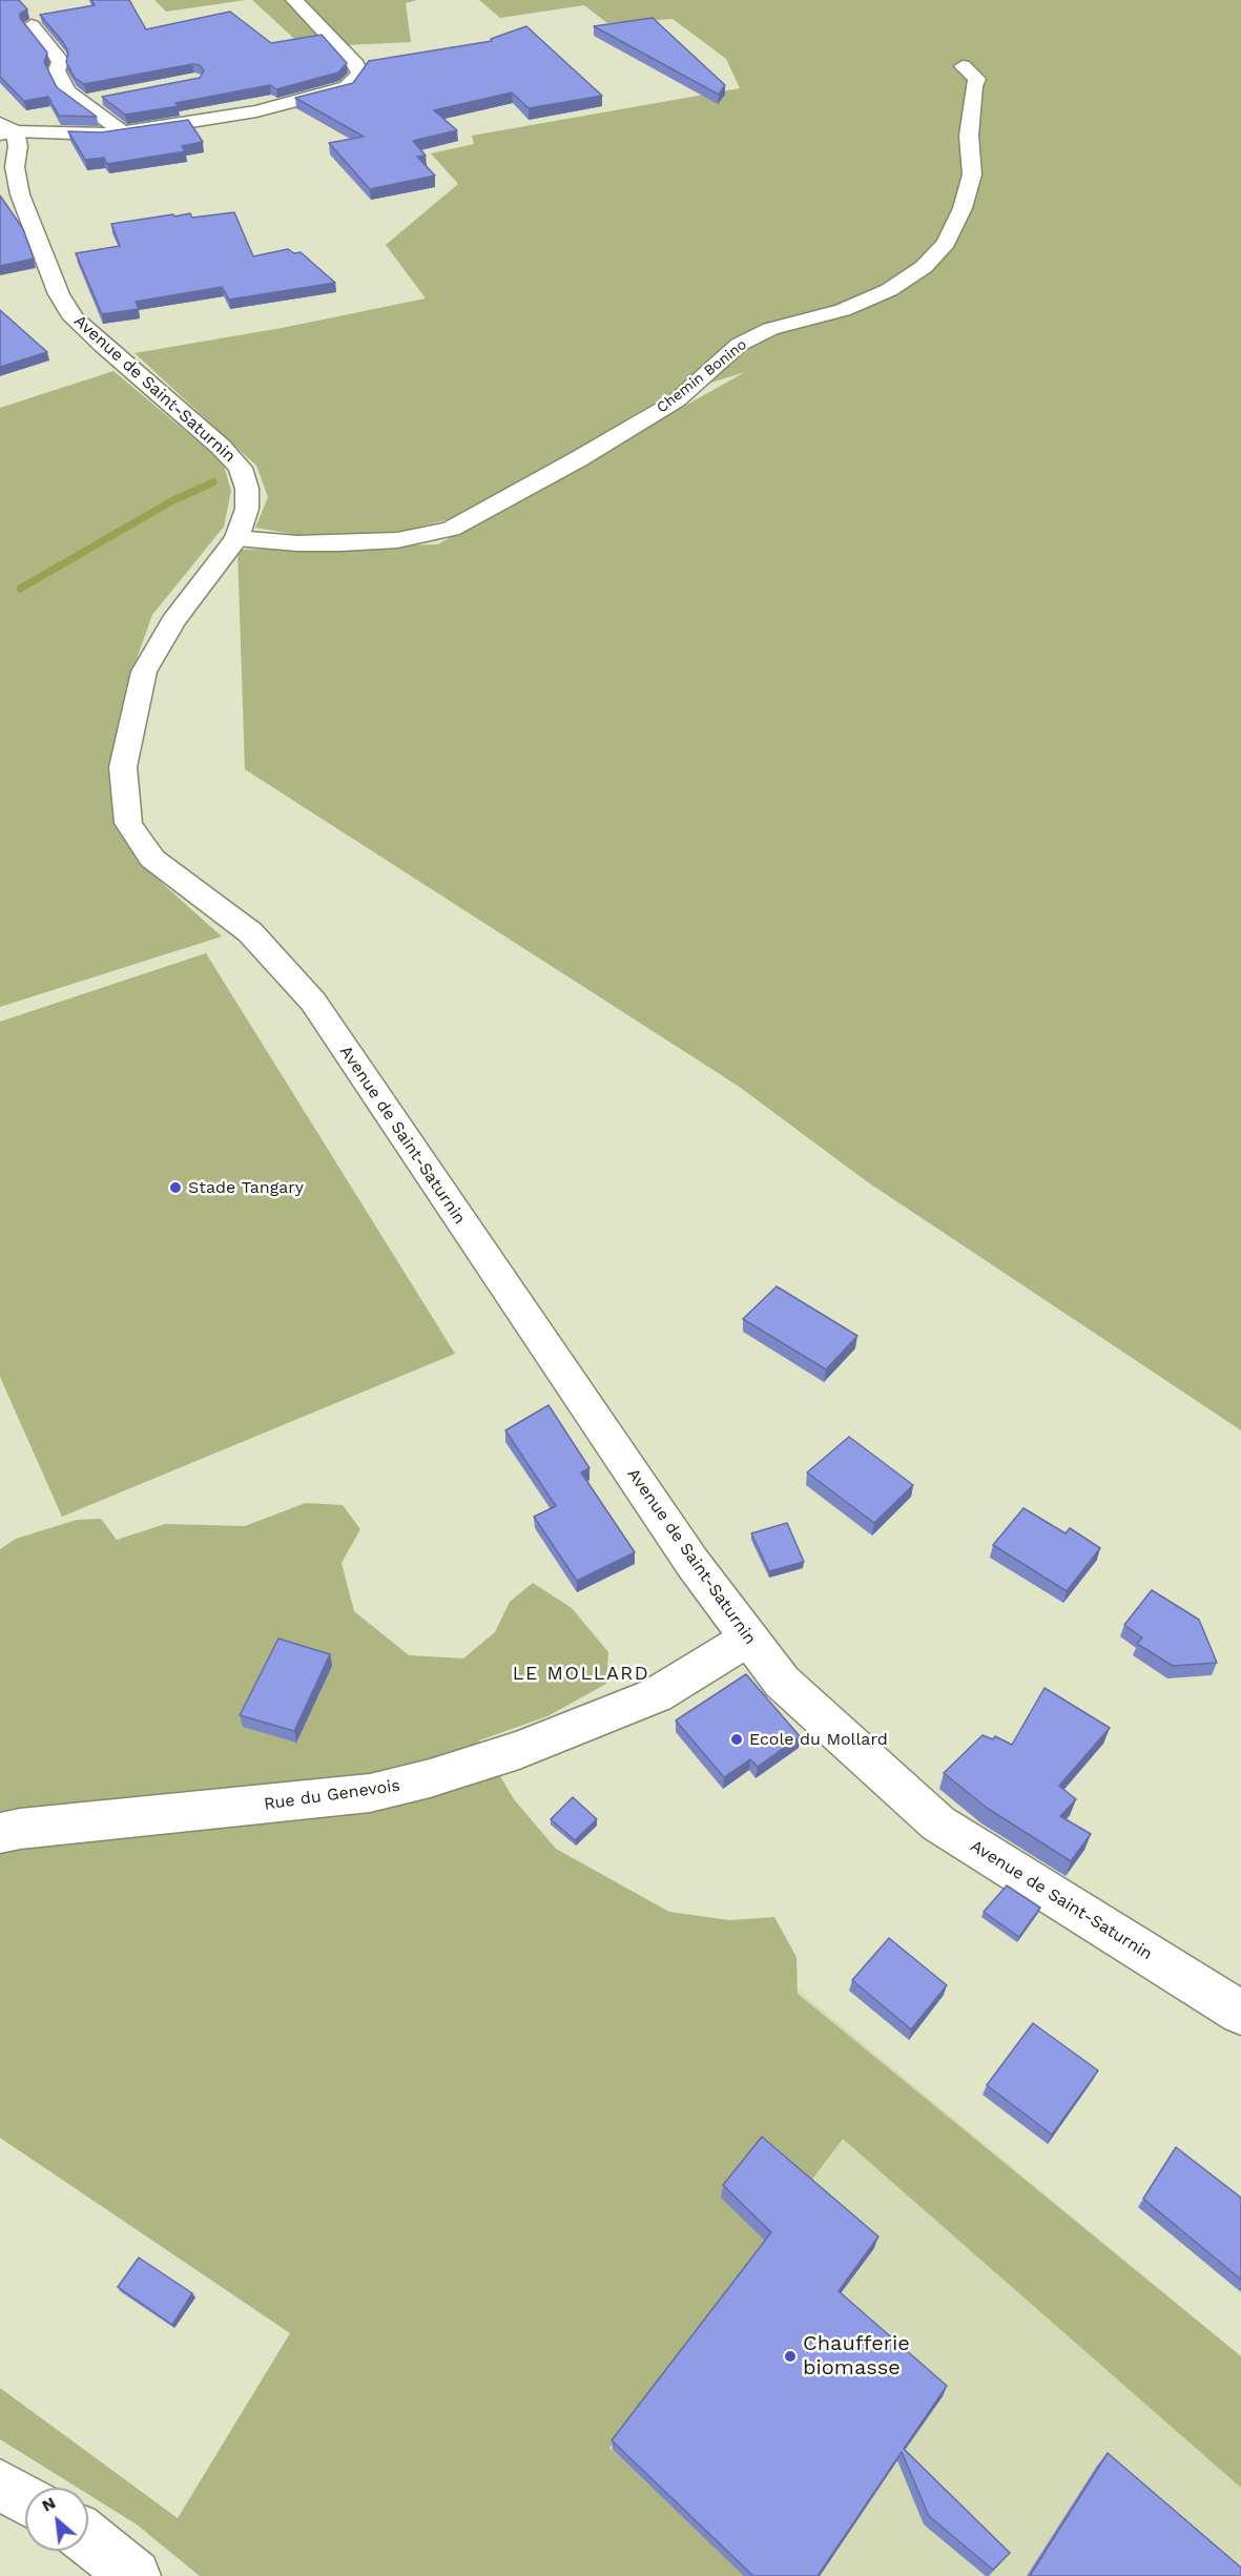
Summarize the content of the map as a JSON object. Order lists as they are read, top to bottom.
{
  "streets": {
    "street": ["Chemin Bonino", "Avenue de Saint-Saturnin", "Rue du Genevois"]
  },
  "crossings": [
    ["Chemin Bonino", "Avenue de Saint-Saturnin"],
    ["Avenue de Saint-Saturnin", "Rue du Genevois"]
  ],
  "districts": ["LE MOLLARD"],
  "places": ["Stade Tangary", "Ecole du Mollard", "Chaufferie biomasse"],
  "north": "top left"
}
